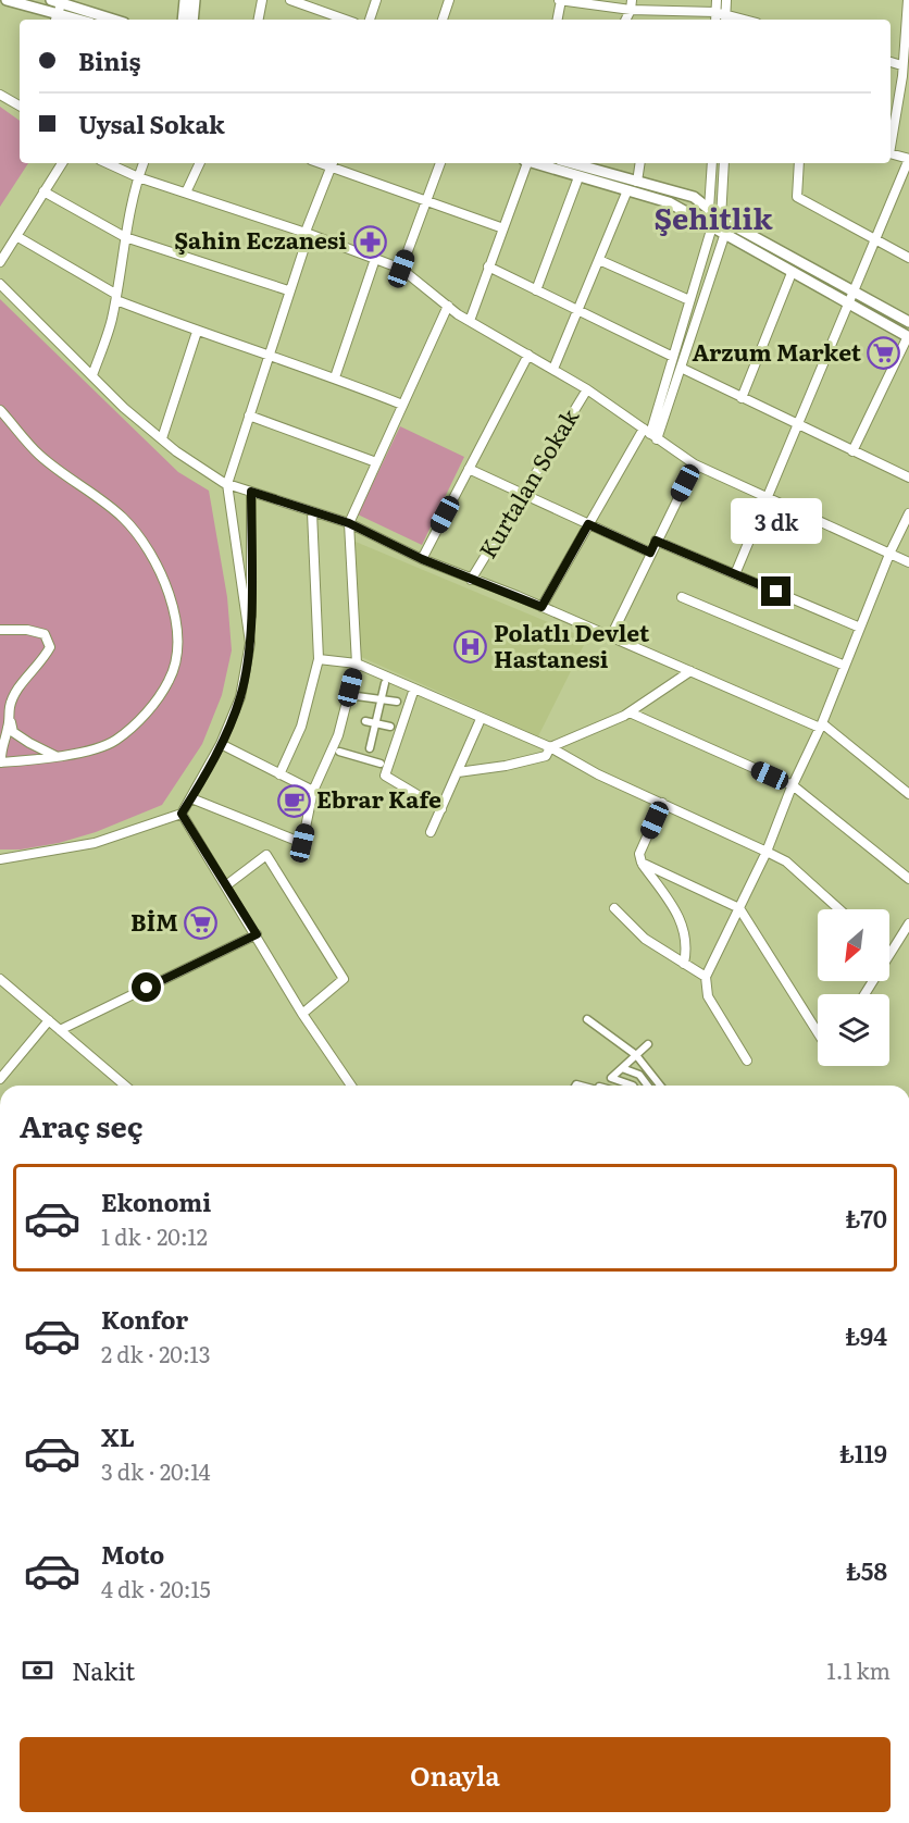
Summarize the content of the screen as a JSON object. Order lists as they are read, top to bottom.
{
  "streets": {
    "street": ["Kurtalan Sokak"]
  },
  "districts": ["Şehitlik"],
  "places": {
    "pharmacy": ["Şahin Eczanesi"],
    "supermarket": ["Arzum Market", "BİM"],
    "hospital": ["Polatlı Devlet Hastanesi"],
    "cafe": ["Ebrar Kafe"]
  },
  "north": "bottom left",
  "page": {
    "banner": ["Biniş", "Uysal Sokak"],
    "bubble": "3 dk",
    "heading": "Araç seç",
    "list": [
      {
        "name": "Ekonomi",
        "note": "1 dk · 20:12",
        "value": "₺70"
      },
      {
        "name": "Konfor",
        "note": "2 dk · 20:13",
        "value": "₺94"
      },
      {
        "name": "XL",
        "note": "3 dk · 20:14",
        "value": "₺119"
      },
      {
        "name": "Moto",
        "note": "4 dk · 20:15",
        "value": "₺58"
      }
    ],
    "pay": ["Nakit", "1.1 km"],
    "buttons": "Onayla"
  }
}
